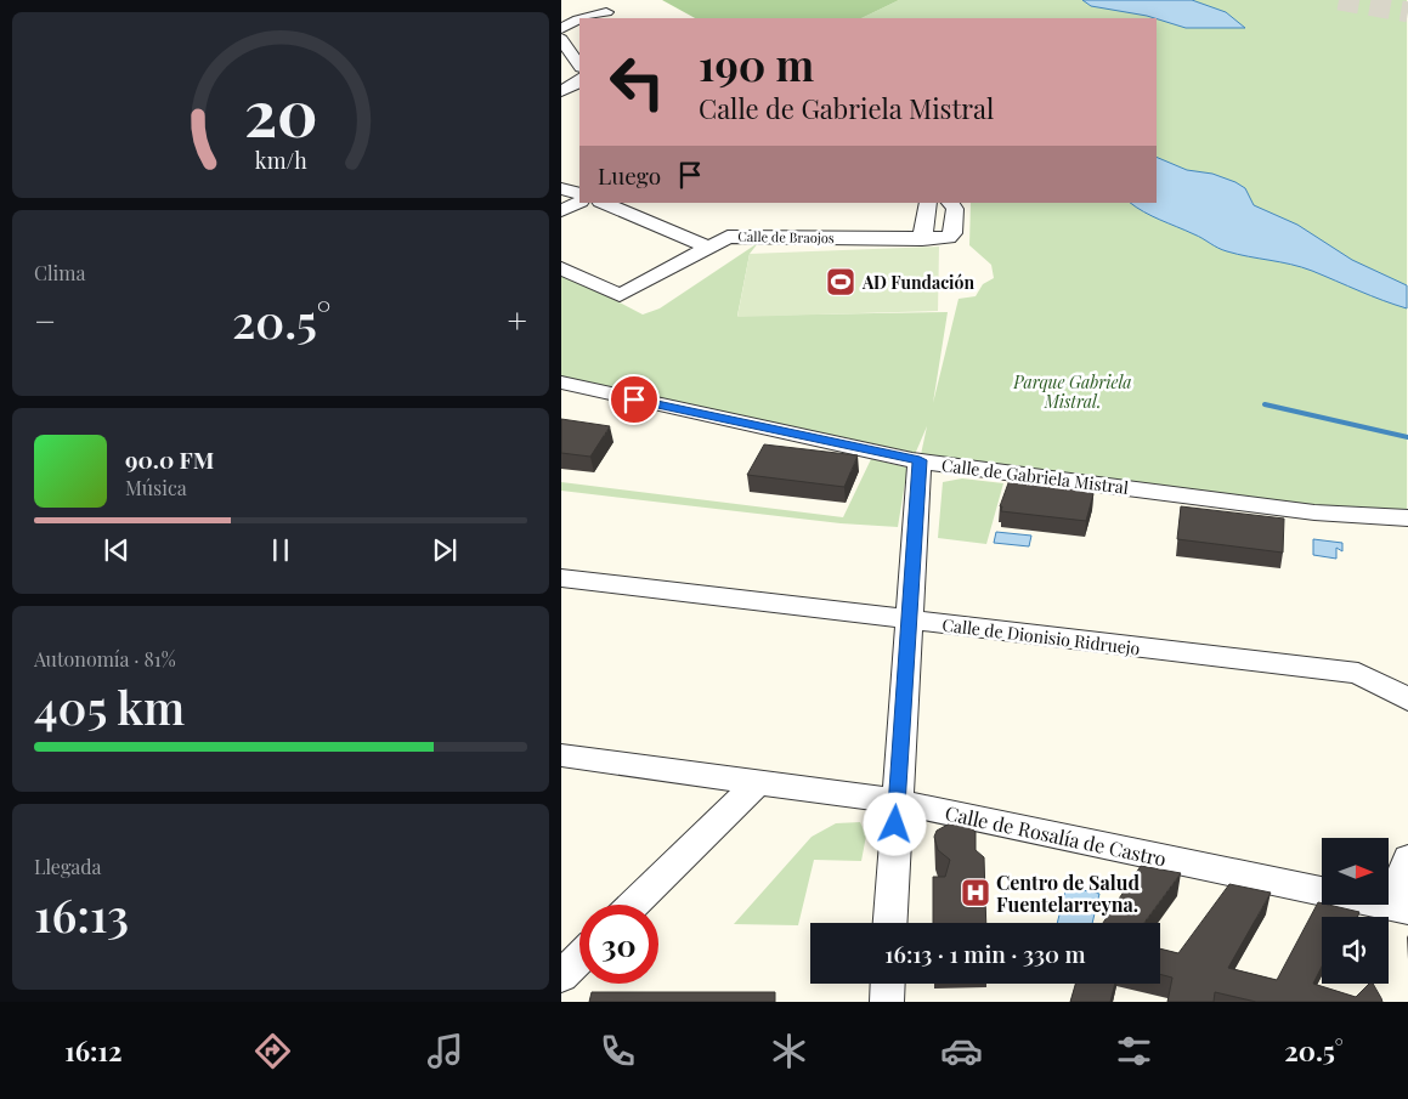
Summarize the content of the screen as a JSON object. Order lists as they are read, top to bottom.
{
  "streets": {
    "street": [
      "Calle de Braojos",
      "Calle de Gabriela Mistral",
      "Calle de Dionisio Ridruejo",
      "Calle de Rosalía de Castro"
    ]
  },
  "parks": ["Parque Gabriela Mistral."],
  "places": {
    "sports": ["AD Fundación"],
    "hospital": ["Centro de Salud Fuentelarreyna."]
  },
  "north": "right",
  "page": {
    "turn": ["190 m", "Calle de Gabriela Mistral"],
    "then": "Luego",
    "tile": [
      "Clima",
      ["Autonomía · 81%", "405 km"],
      ["Llegada", "16:13"]
    ],
    "heat": ["−", "20.5°", "+"],
    "song": ["90.0 FM", "Música"],
    "limit": "30",
    "trip": "16:13 · 1 min · 330 m",
    "tabs": ["16:12", "20.5°"],
    "gauge": ["20", "km/h"]
  }
}
